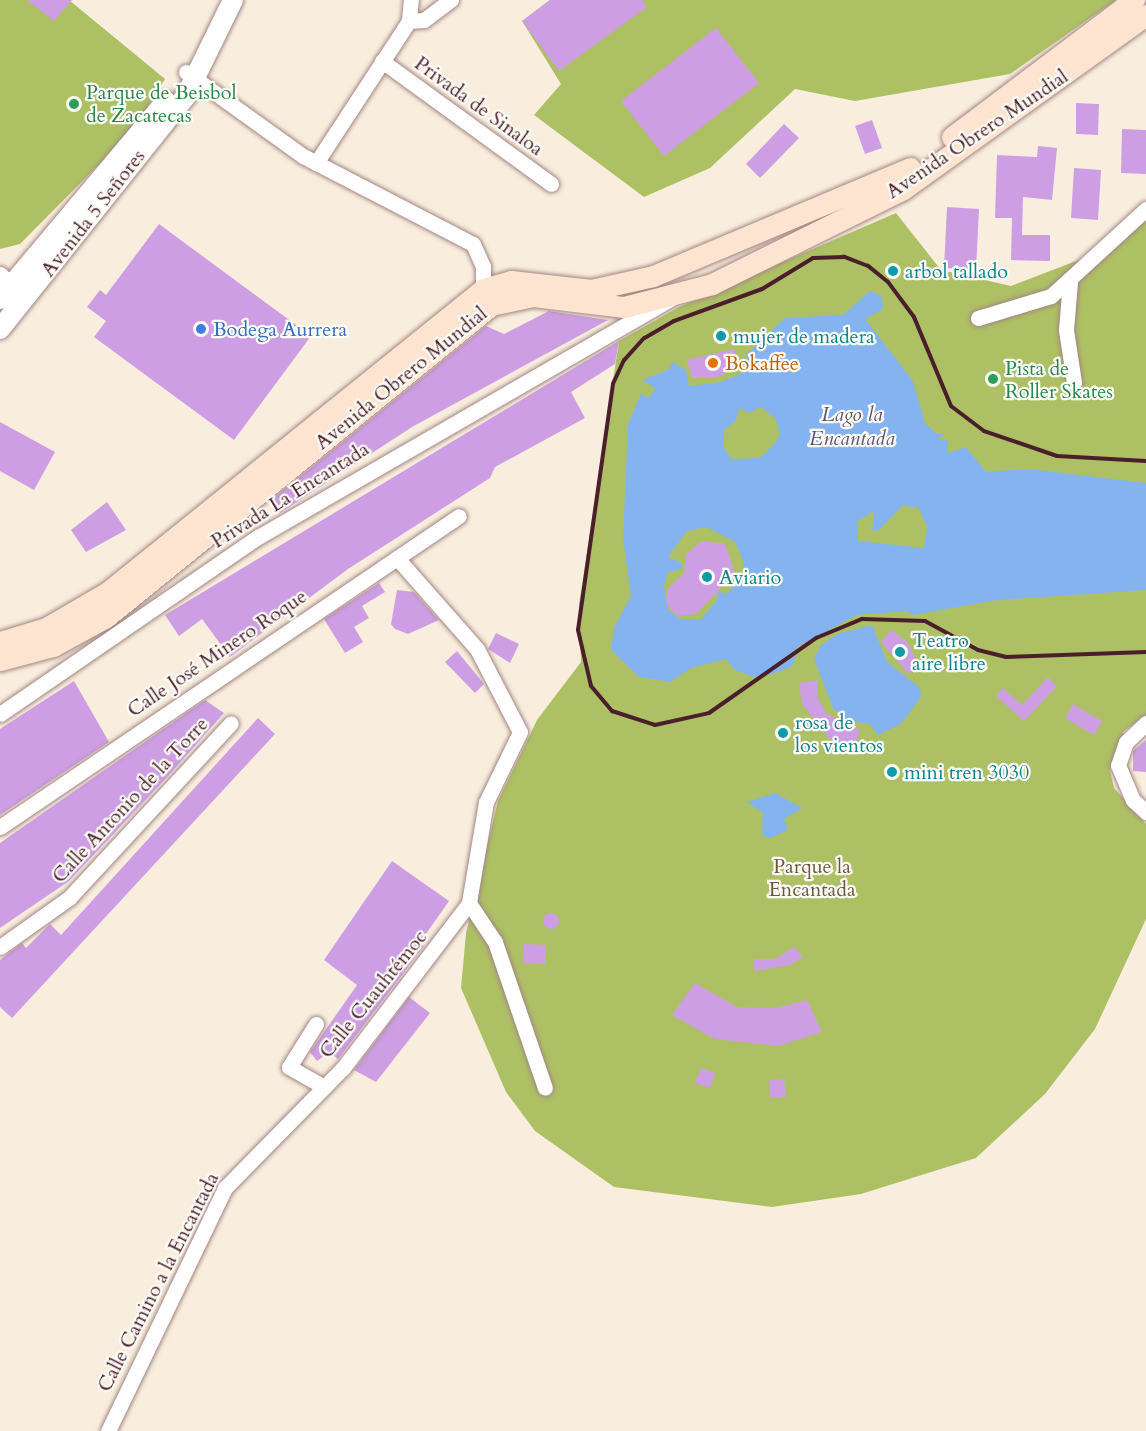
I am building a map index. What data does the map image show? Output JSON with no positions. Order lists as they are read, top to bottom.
{
  "streets": {
    "main road": ["Avenida Obrero Mundial"],
    "street": [
      "Privada de Sinaloa",
      "Avenida 5 Señores",
      "Privada La Encantada",
      "Calle José Minero Roque",
      "Calle Antonio de la Torre",
      "Calle Cuauhtémoc",
      "Calle Camino a la Encantada"
    ]
  },
  "crossings": [
    ["Avenida Obrero Mundial", "Privada La Encantada"],
    ["Calle Cuauhtémoc", "Calle Camino a la Encantada"]
  ],
  "water": ["Lago la Encantada"],
  "parks": ["Parque la Encantada"],
  "places": [
    "Parque de Beisbol de Zacatecas",
    "arbol tallado",
    "Bodega Aurrera",
    "mujer de madera",
    "Bokaffee",
    "Pista de Roller Skates",
    "Aviario",
    "Teatro aire libre",
    "rosa de los vientos",
    "mini tren 3030"
  ]
}
